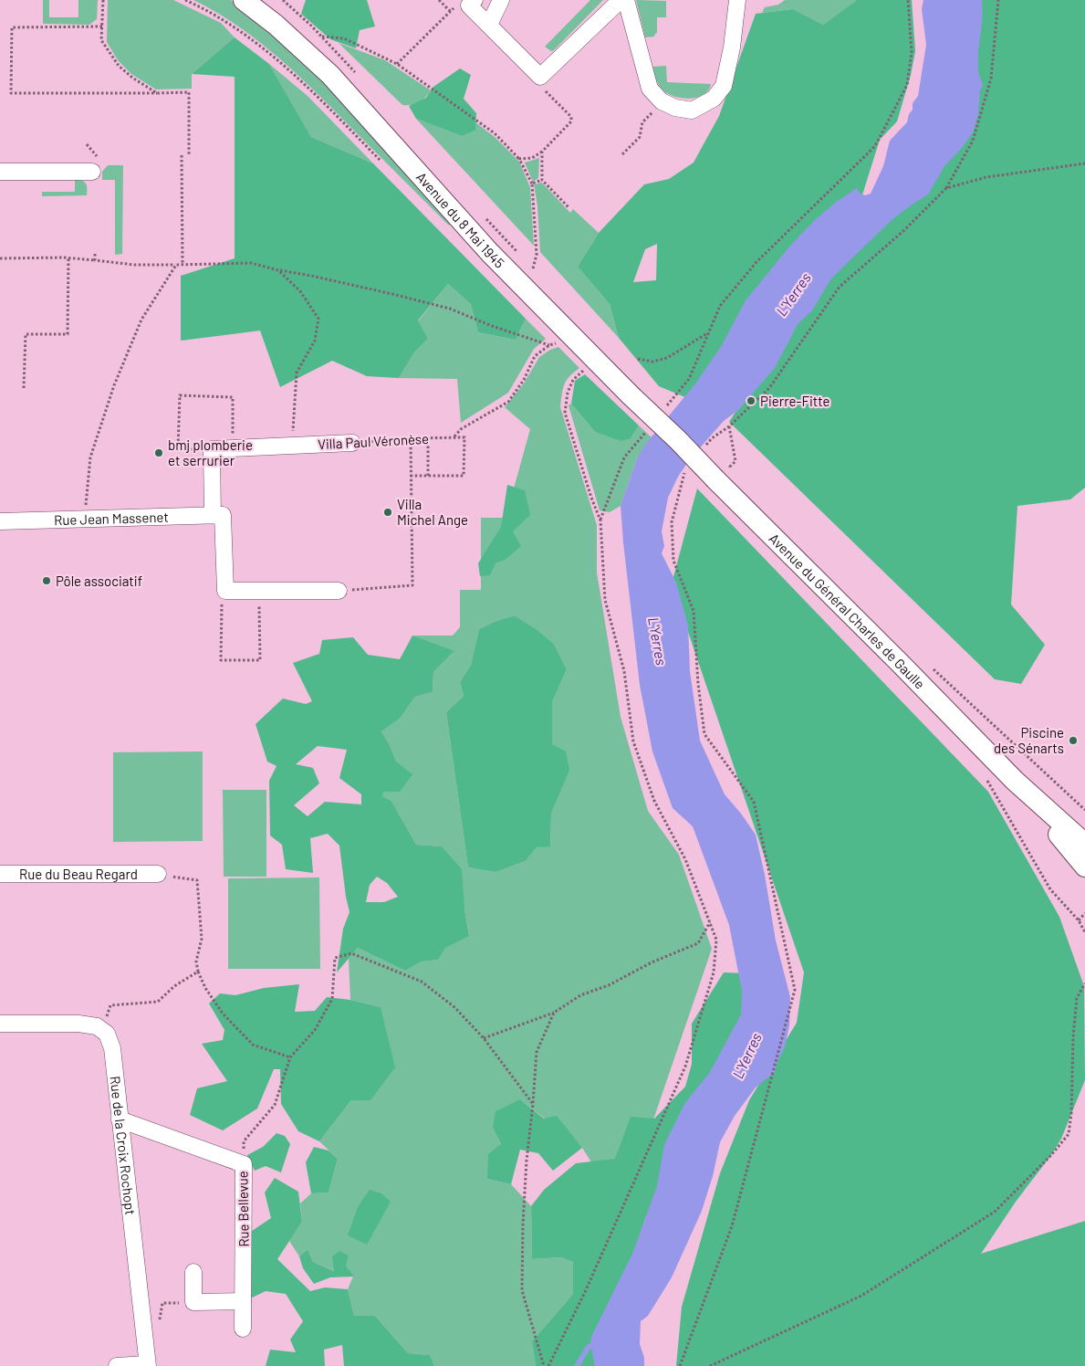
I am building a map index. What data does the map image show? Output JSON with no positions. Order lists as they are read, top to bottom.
{
  "streets": {
    "main road": ["Avenue du 8 Mai 1945", "Avenue du Général Charles de Gaulle"],
    "street": [
      "Villa Paul Véronèse",
      "Rue Jean Massenet",
      "Rue du Beau Regard",
      "Rue de la Croix Rochopt",
      "Rue Bellevue"
    ]
  },
  "crossings": [
    ["Avenue du 8 Mai 1945", "Avenue du Général Charles de Gaulle"],
    ["Rue de la Croix Rochopt", "Rue Bellevue"]
  ],
  "water": ["L'Yerres"],
  "places": [
    "Pierre-Fitte",
    "bmj plomberie et serrurier",
    "Villa Michel Ange",
    "Pôle associatif",
    "Piscine des Sénarts"
  ]
}
